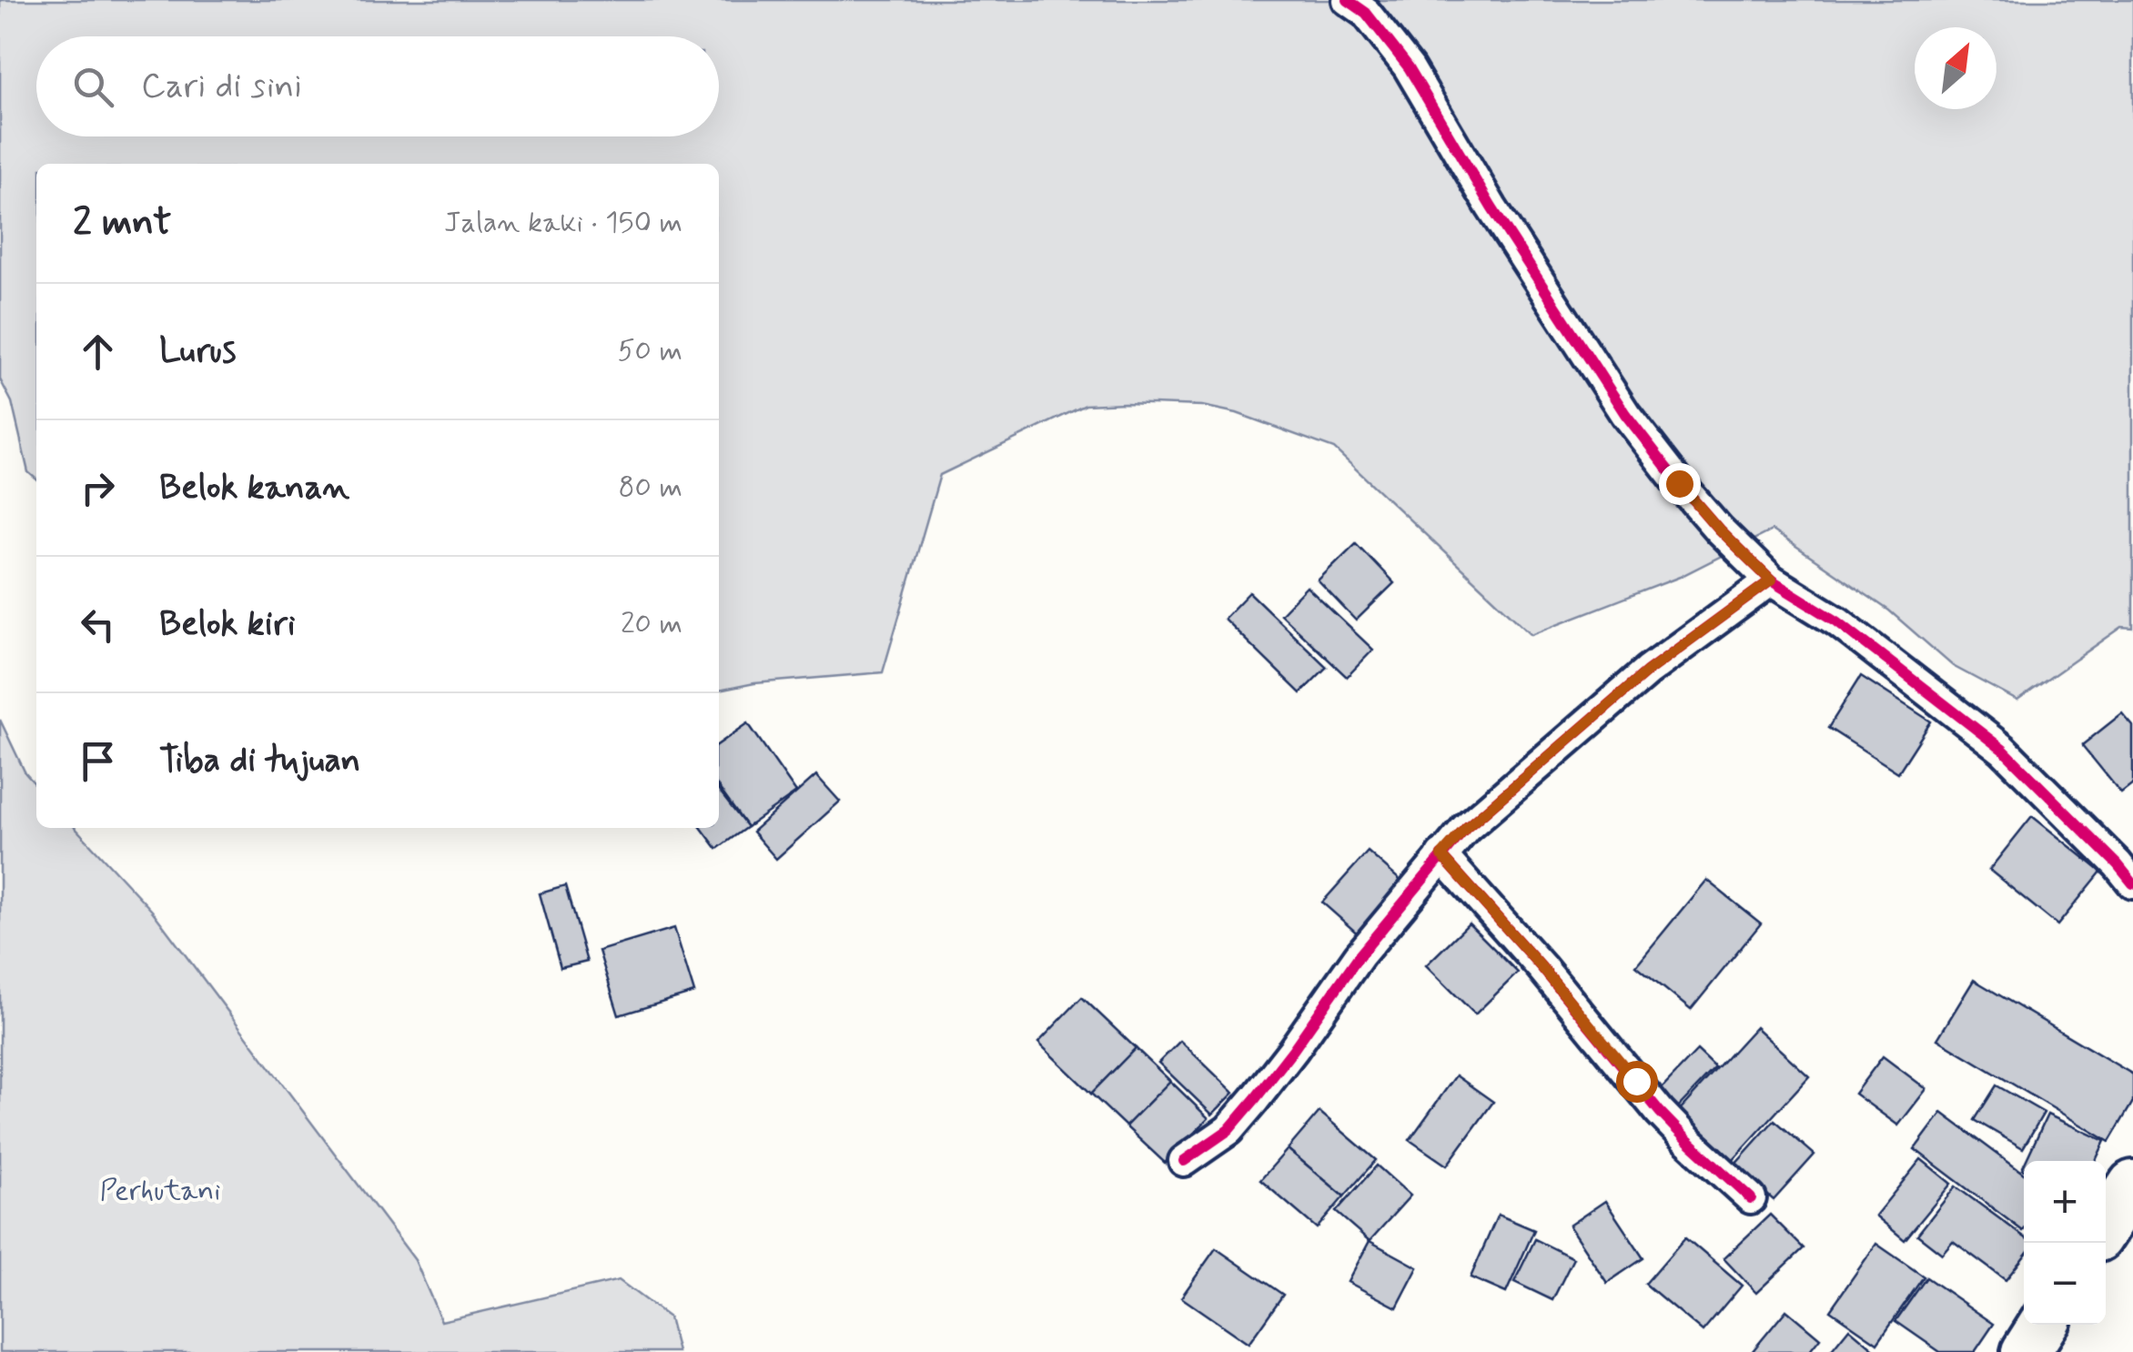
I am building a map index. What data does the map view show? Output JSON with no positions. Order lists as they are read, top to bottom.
{
  "parks": ["Perhutani"],
  "north": "top right",
  "page": {
    "search": "Cari di sini",
    "heading": ["2 mnt", "Jalan kaki · 150 m"],
    "list": [
      ["Lurus", "50 m"],
      ["Belok kanan", "80 m"],
      ["Belok kiri", "20 m"],
      "Tiba di tujuan"
    ],
    "map_buttons": ["+", "−"]
  }
}
